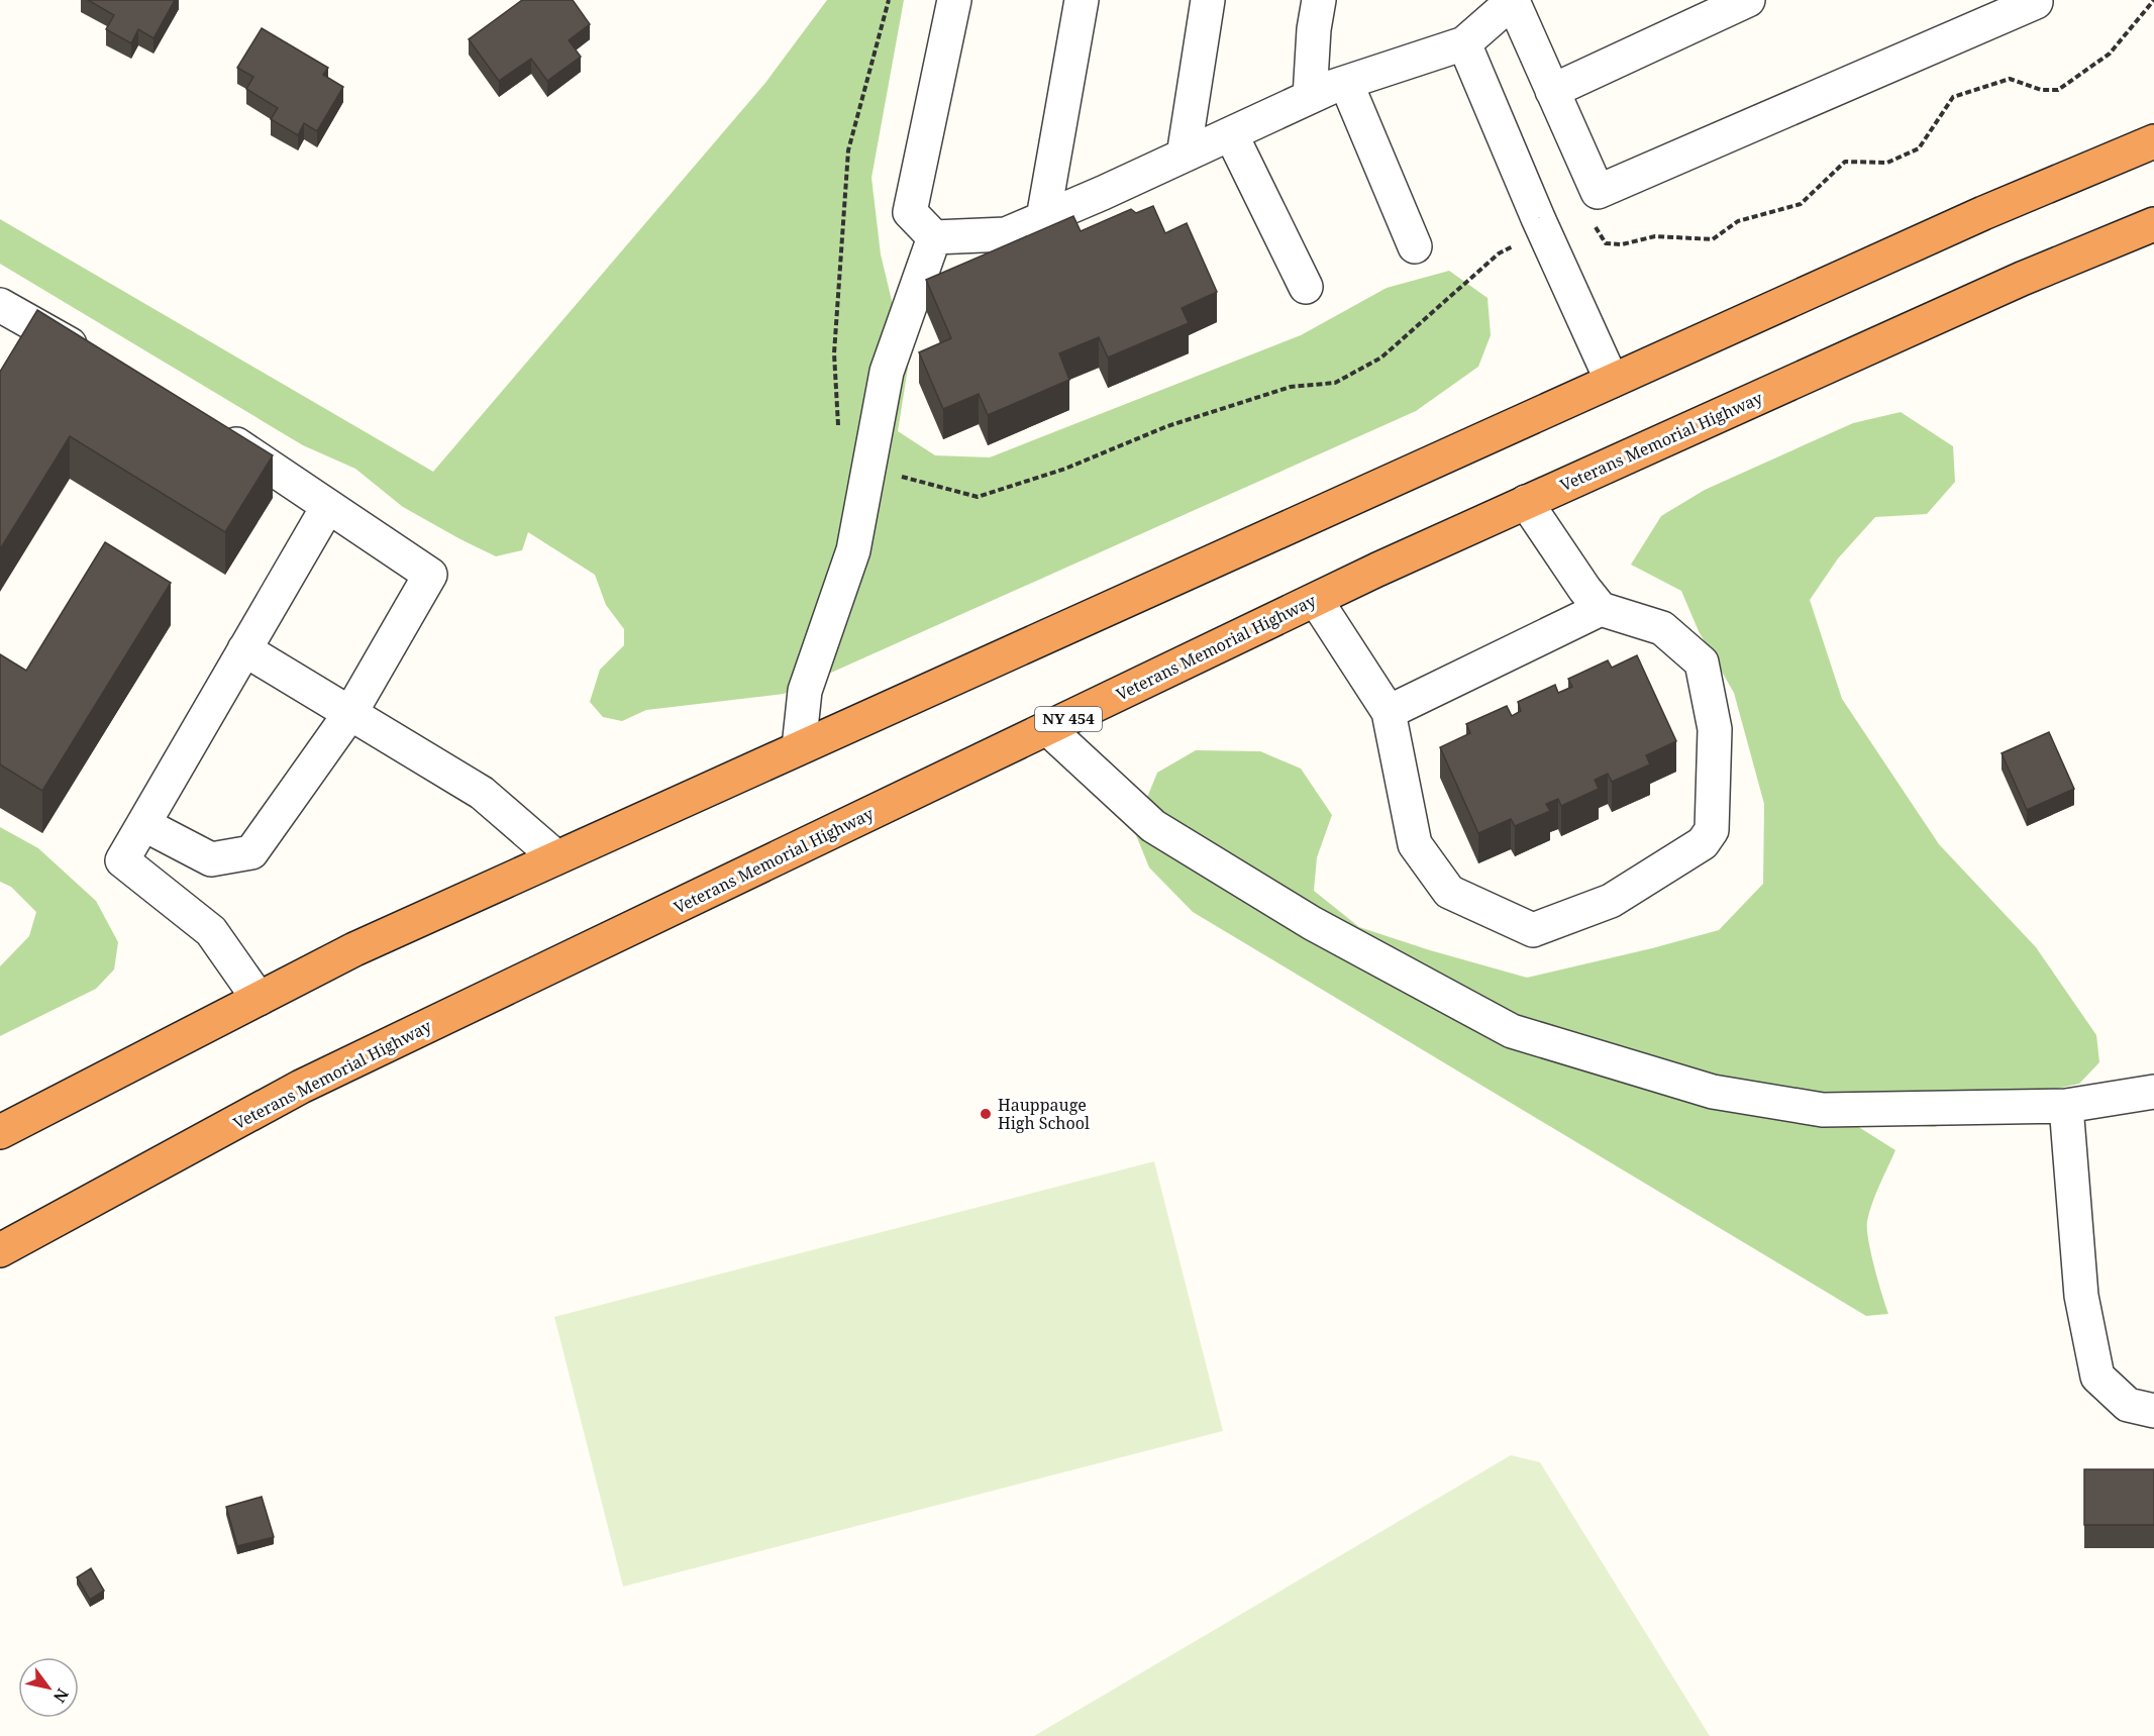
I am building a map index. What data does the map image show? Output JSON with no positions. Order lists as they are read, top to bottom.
{
  "streets": {
    "highway": ["Veterans Memorial Highway", "NY 454"]
  },
  "places": ["Hauppauge High School"],
  "north": "bottom right"
}
